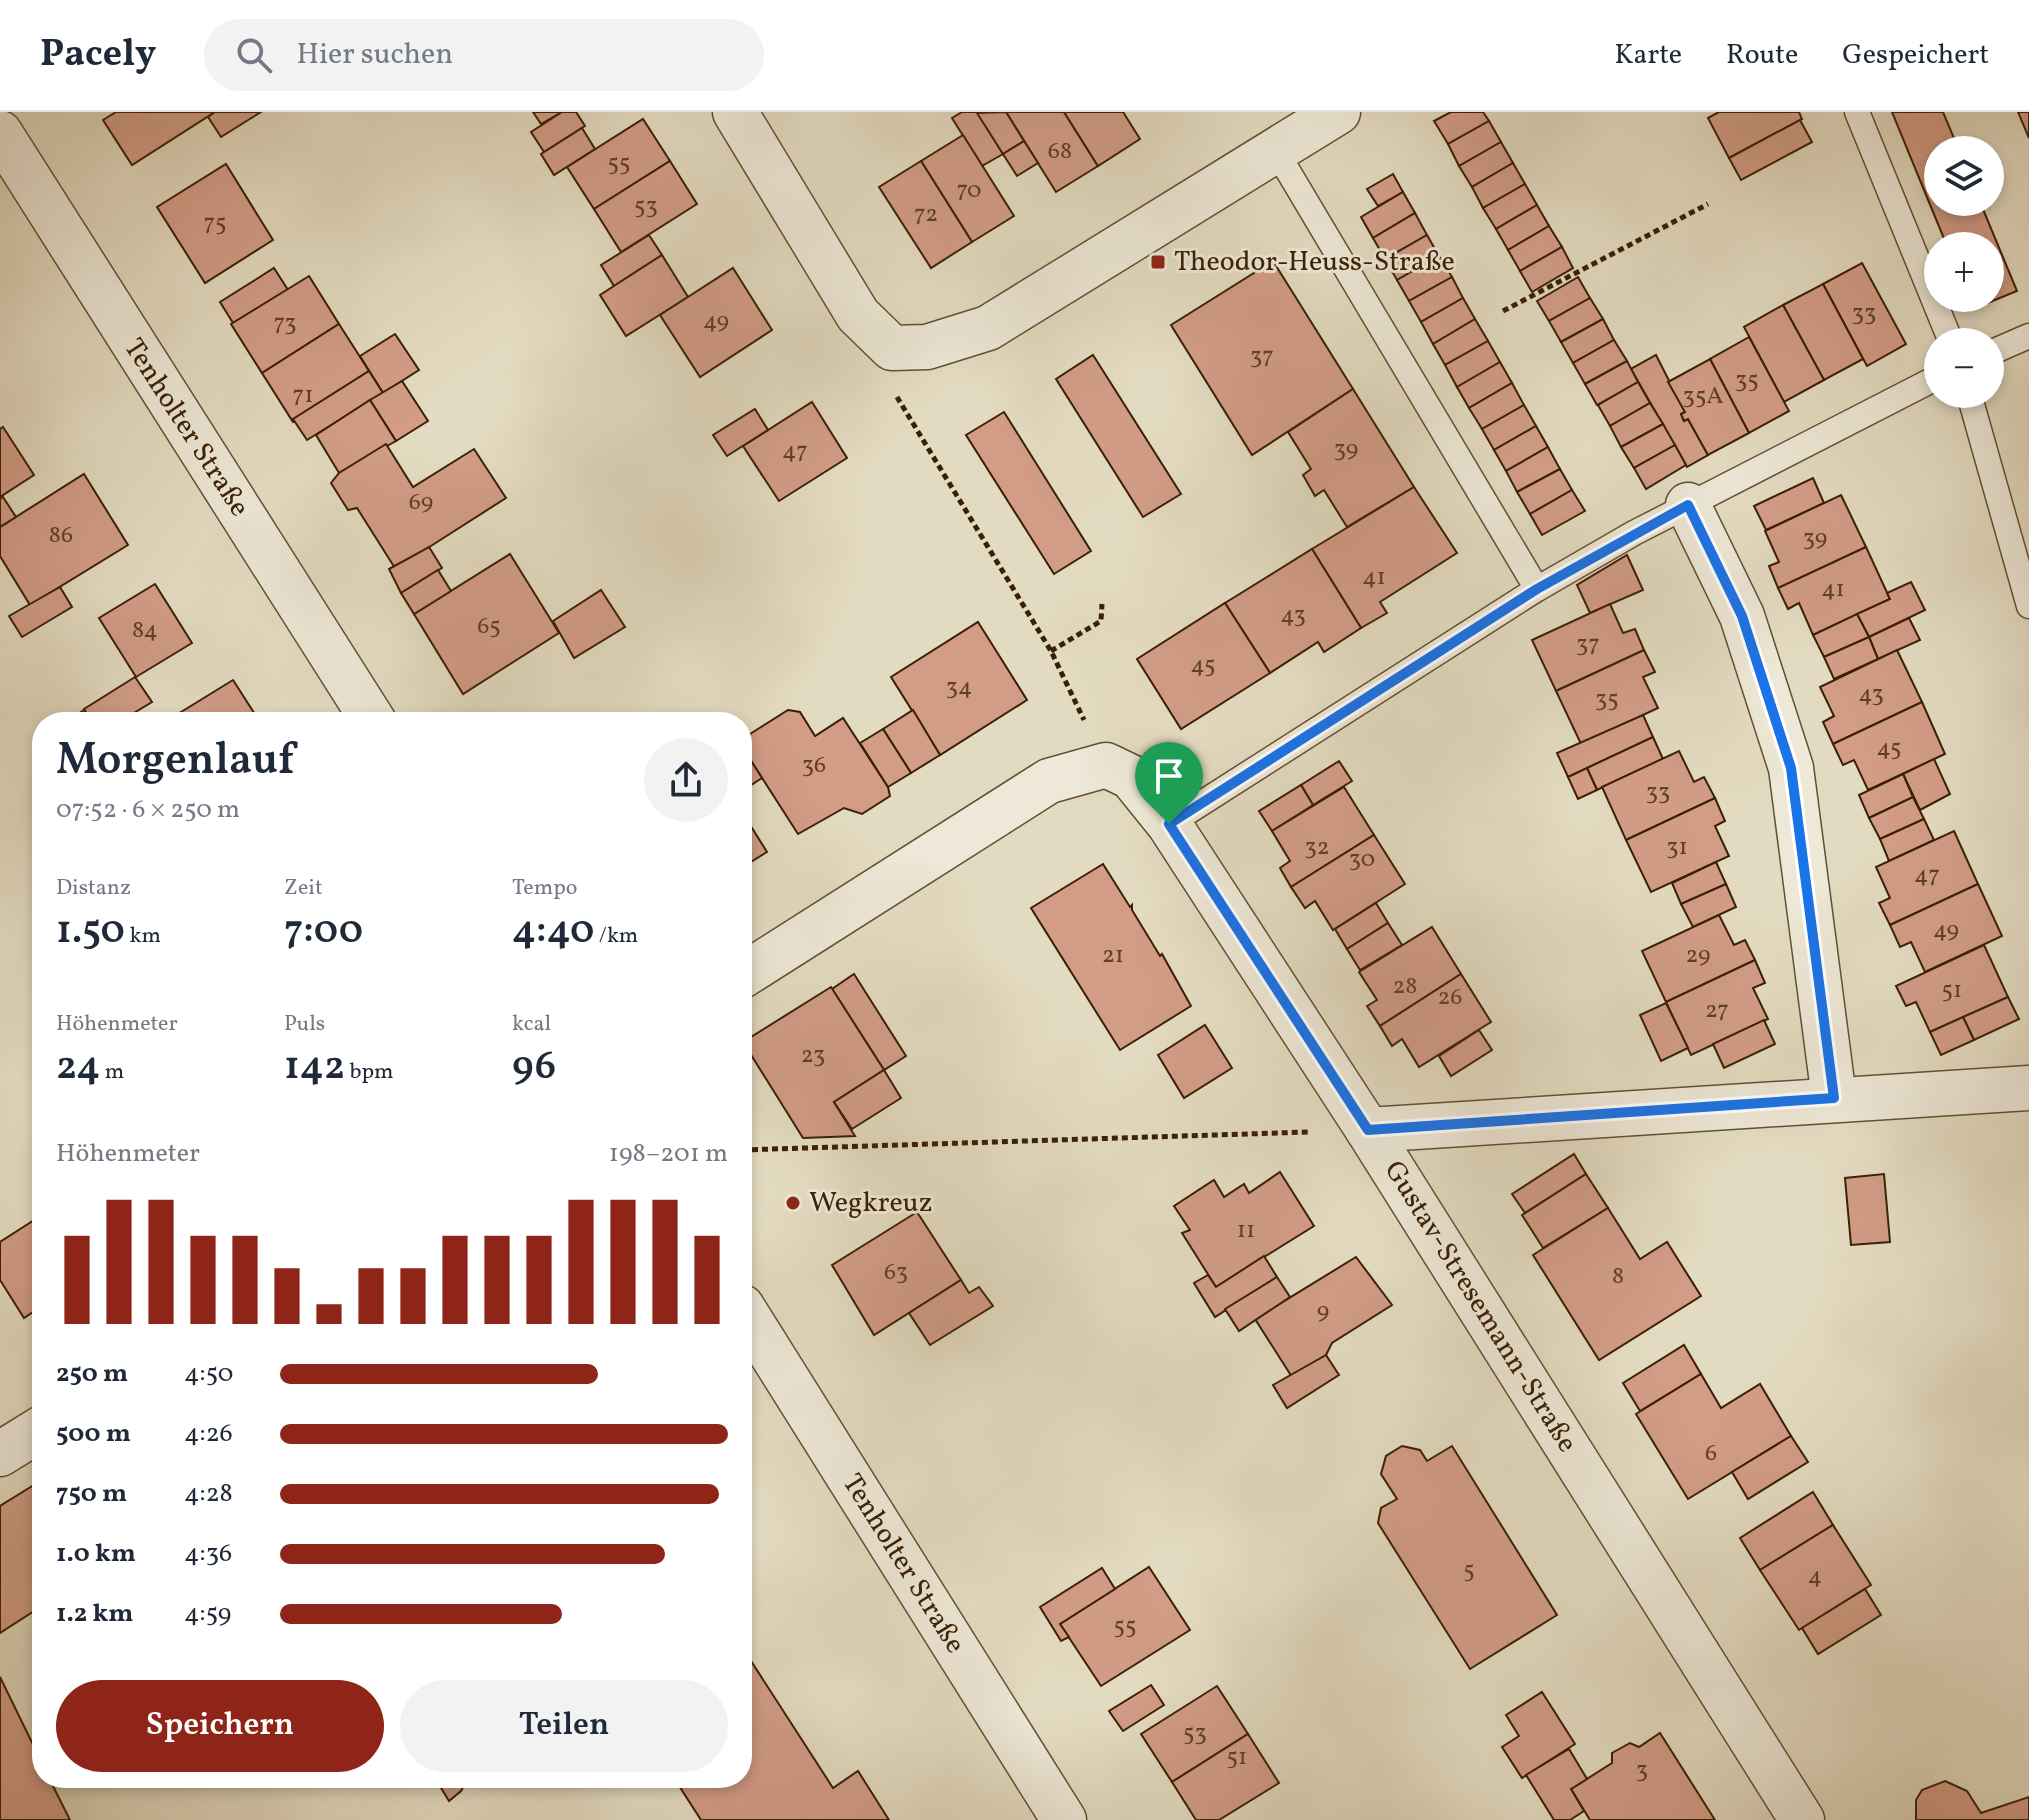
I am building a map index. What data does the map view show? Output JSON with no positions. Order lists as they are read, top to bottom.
{
  "streets": {
    "street": ["Tenholter Straße", "Gustav-Stresemann-Straße"]
  },
  "places": {
    "transit": ["Theodor-Heuss-Straße"],
    "other": ["Wegkreuz"]
  },
  "house_numbers": [
    "68",
    "55",
    "70",
    "53",
    "72",
    "75",
    "33",
    "49",
    "73",
    "37",
    "35",
    "71",
    "35A",
    "39",
    "47",
    "69",
    "86",
    "39",
    "41",
    "41",
    "43",
    "65",
    "84",
    "37",
    "45",
    "34",
    "43",
    "35",
    "45",
    "36",
    "33",
    "32",
    "31",
    "30",
    "47",
    "49",
    "21",
    "29",
    "28",
    "51",
    "26",
    "27",
    "23",
    "11",
    "63",
    "8",
    "9",
    "6",
    "5",
    "4",
    "55",
    "53",
    "51",
    "3"
  ],
  "page": {
    "header": "Pacely",
    "search": "Hier suchen",
    "nav": ["Karte", "Route", "Gespeichert"],
    "map_buttons": ["+", "−"],
    "heading": ["Morgenlauf", "07:52 · 6 × 250 m"],
    "stats": [
      ["Distanz", "1.50 km"],
      ["Zeit", "7:00"],
      ["Tempo", "4:40 /km"],
      ["Höhenmeter", "24 m"],
      ["Puls", "142 bpm"],
      ["kcal", "96"]
    ],
    "chart": ["Höhenmeter", "198–201 m"],
    "list": [
      {
        "name": "250 m",
        "note": "4:50"
      },
      {
        "name": "500 m",
        "note": "4:26"
      },
      {
        "name": "750 m",
        "note": "4:28"
      },
      {
        "name": "1.0 km",
        "note": "4:36"
      },
      {
        "name": "1.2 km",
        "note": "4:59"
      }
    ],
    "buttons": ["Speichern", "Teilen"]
  }
}
